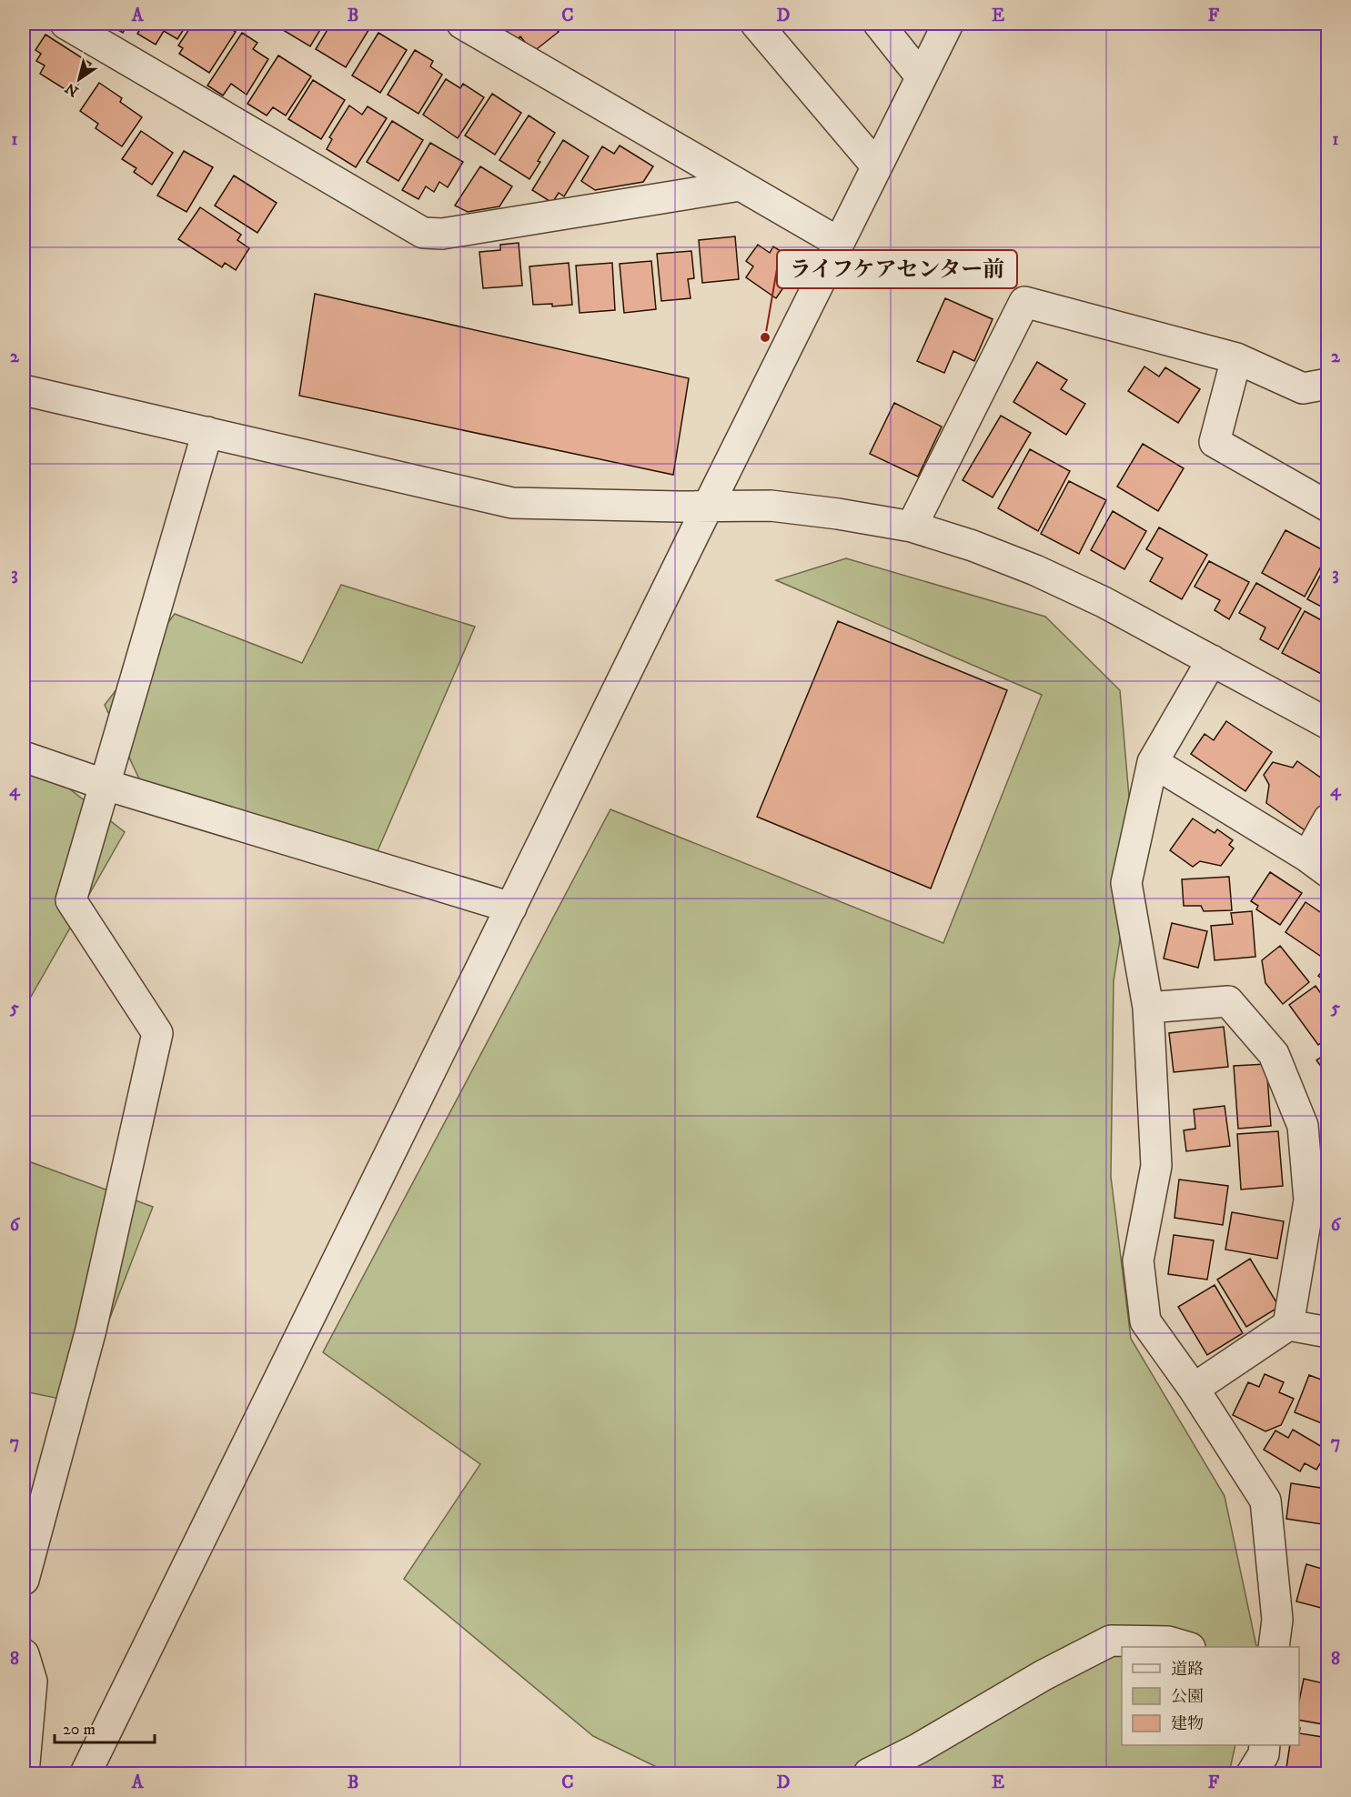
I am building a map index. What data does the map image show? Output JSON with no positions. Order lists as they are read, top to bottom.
{
  "places": ["ライフケアセンター前"],
  "legend": ["道路", "公園", "建物"],
  "scale_bar": "20 m",
  "north": "bottom left",
  "grid": {
    "columns": [
      "A",
      "B",
      "C",
      "D",
      "E",
      "F"
    ],
    "rows": [
      "1",
      "2",
      "3",
      "4",
      "5",
      "6",
      "7",
      "8"
    ]
  }
}
